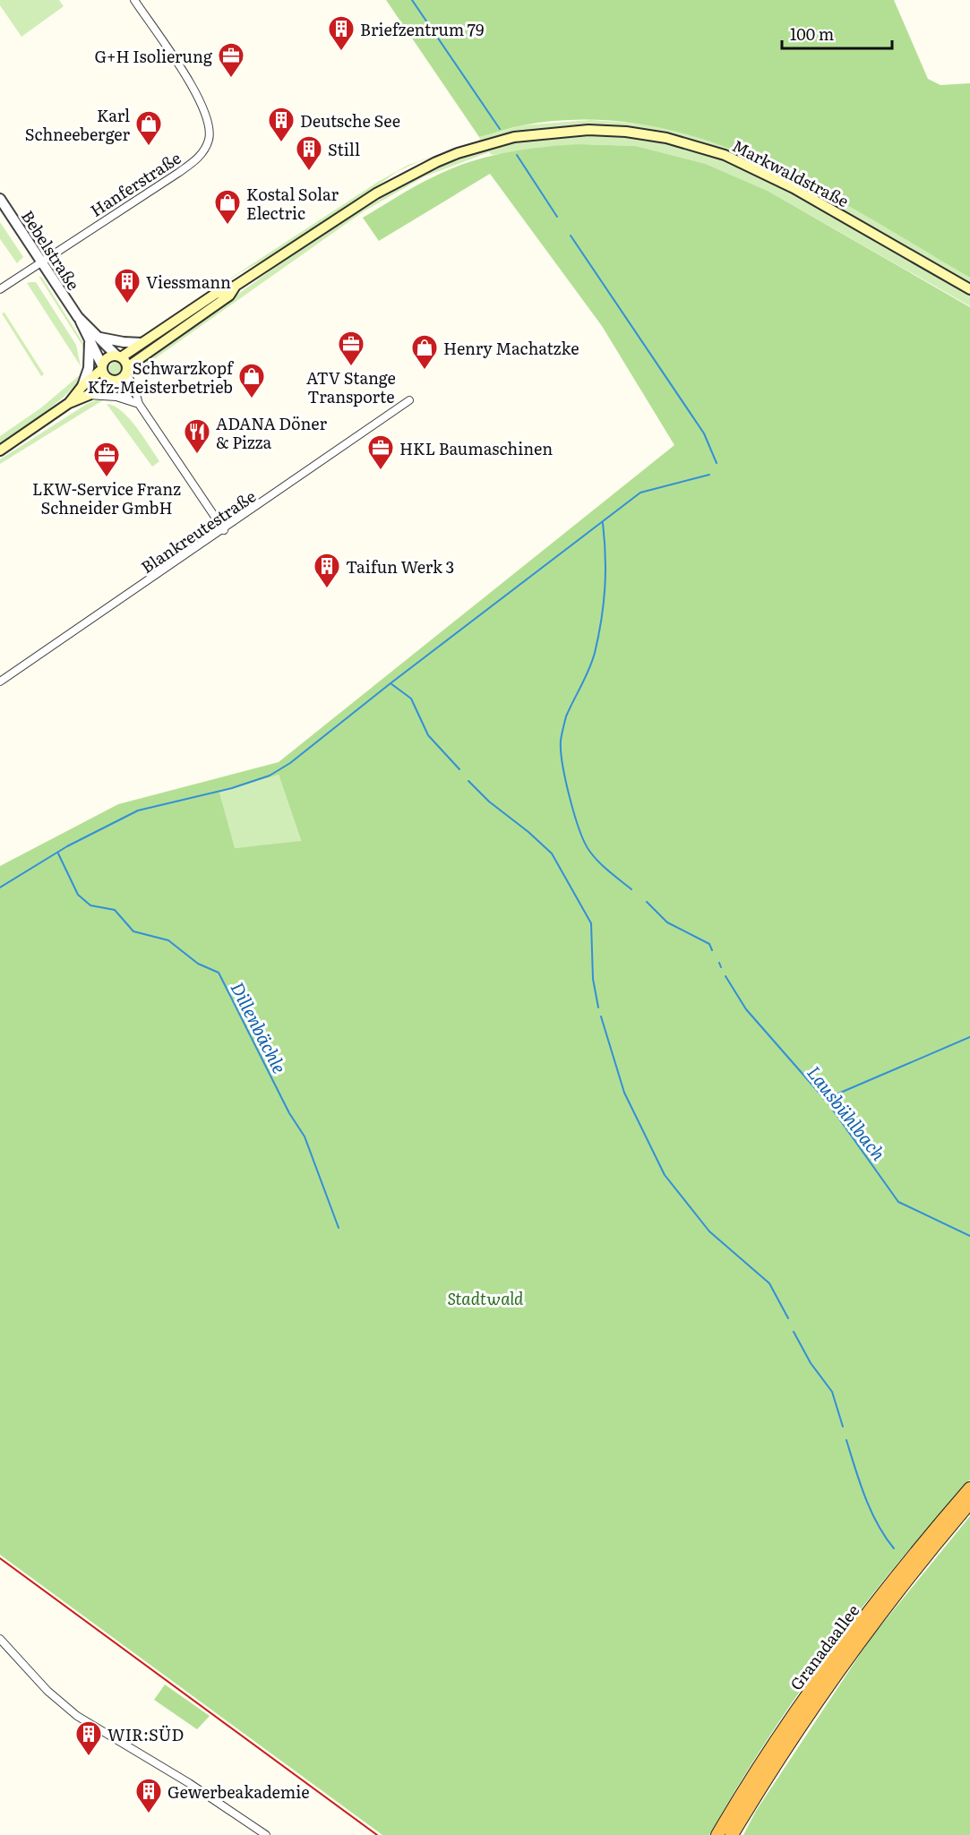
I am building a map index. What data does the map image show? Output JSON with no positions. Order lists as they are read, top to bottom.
{
  "streets": {
    "highway": ["Granadaallee"],
    "main road": ["Markwaldstraße"],
    "street": ["Hanferstraße", "Bebelstraße", "Blankreutestraße"]
  },
  "crossings": [
    ["Markwaldstraße", "Bebelstraße"],
    ["Hanferstraße", "Bebelstraße"]
  ],
  "water": ["Dillenbächle", "Lausbühlbach"],
  "parks": ["Stadtwald"],
  "places": {
    "building": [
      "Briefzentrum 79",
      "Deutsche See",
      "Still",
      "Viessmann",
      "Taifun Werk 3",
      "WIR:SÜD",
      "Gewerbeakademie"
    ],
    "office": [
      "G+H Isolierung",
      "ATV Stange Transporte",
      "HKL Baumaschinen",
      "LKW-Service Franz Schneider GmbH"
    ],
    "shop": [
      "Karl Schneeberger",
      "Kostal Solar Electric",
      "Henry Machatzke",
      "Schwarzkopf Kfz-Meisterbetrieb"
    ],
    "restaurant": ["ADANA Döner & Pizza"]
  },
  "scale_bar": "100 m"
}
